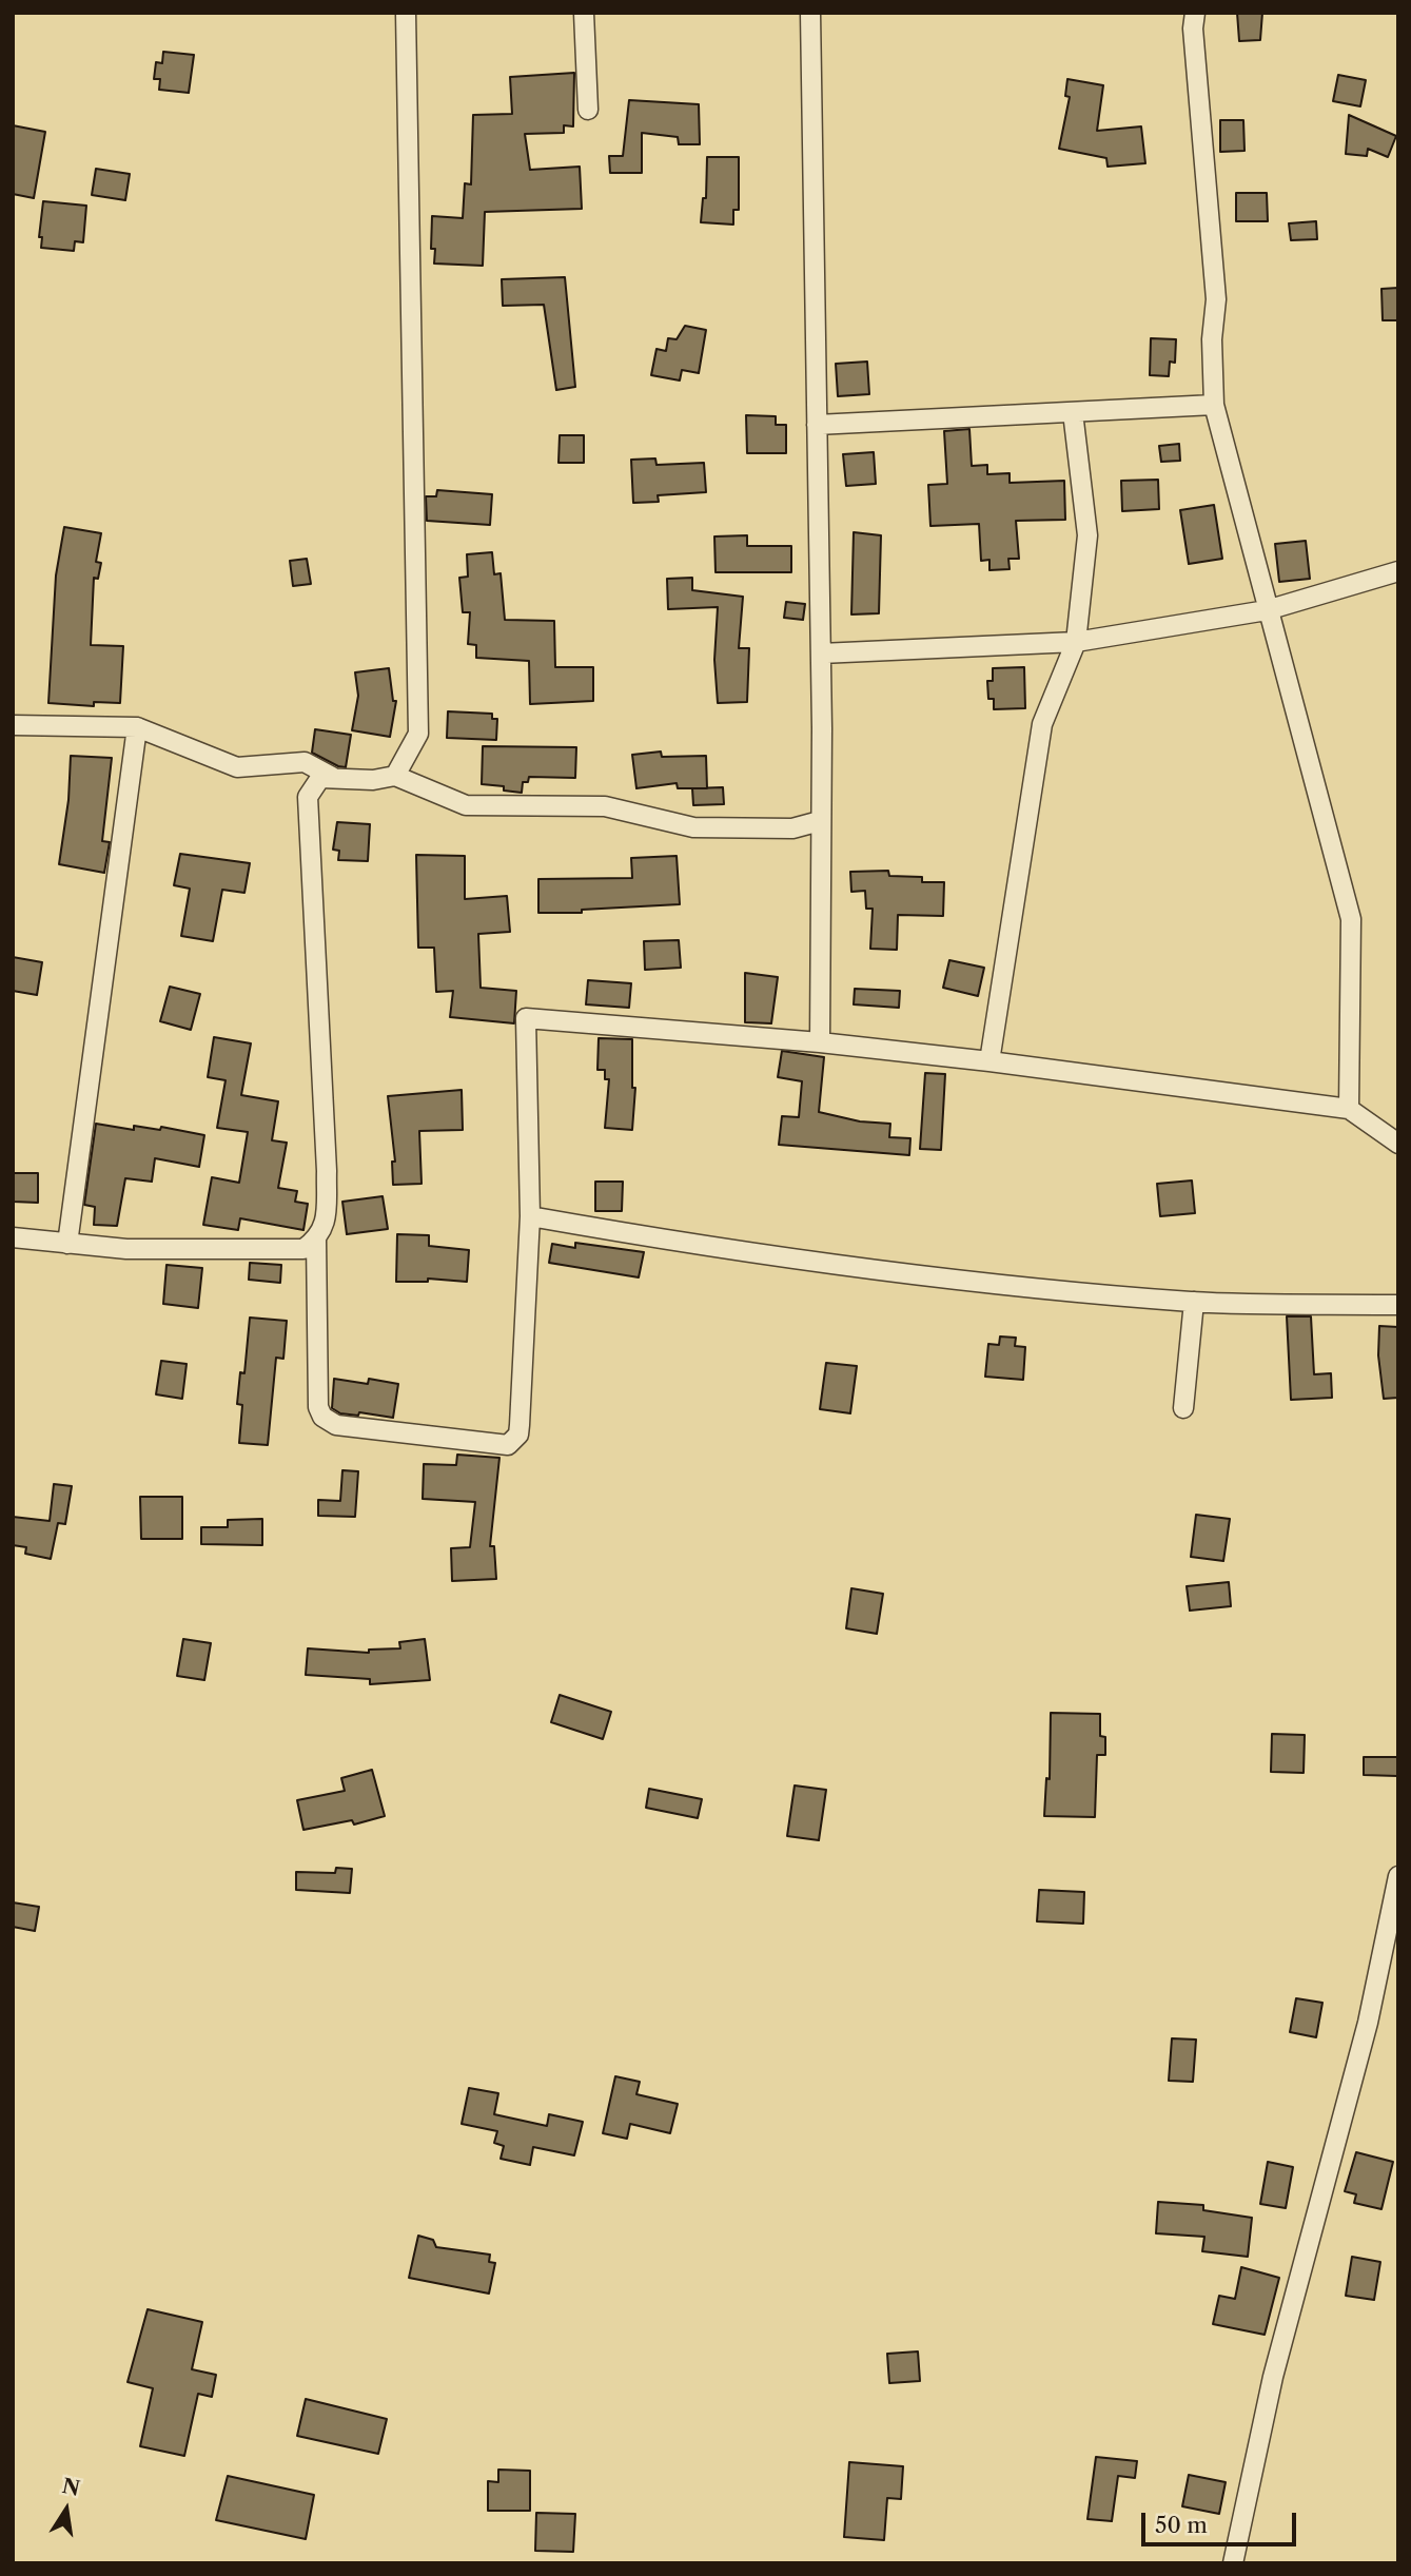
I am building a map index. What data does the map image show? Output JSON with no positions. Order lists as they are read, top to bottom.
{
  "scale_bar": "50 m",
  "north": "top"
}
